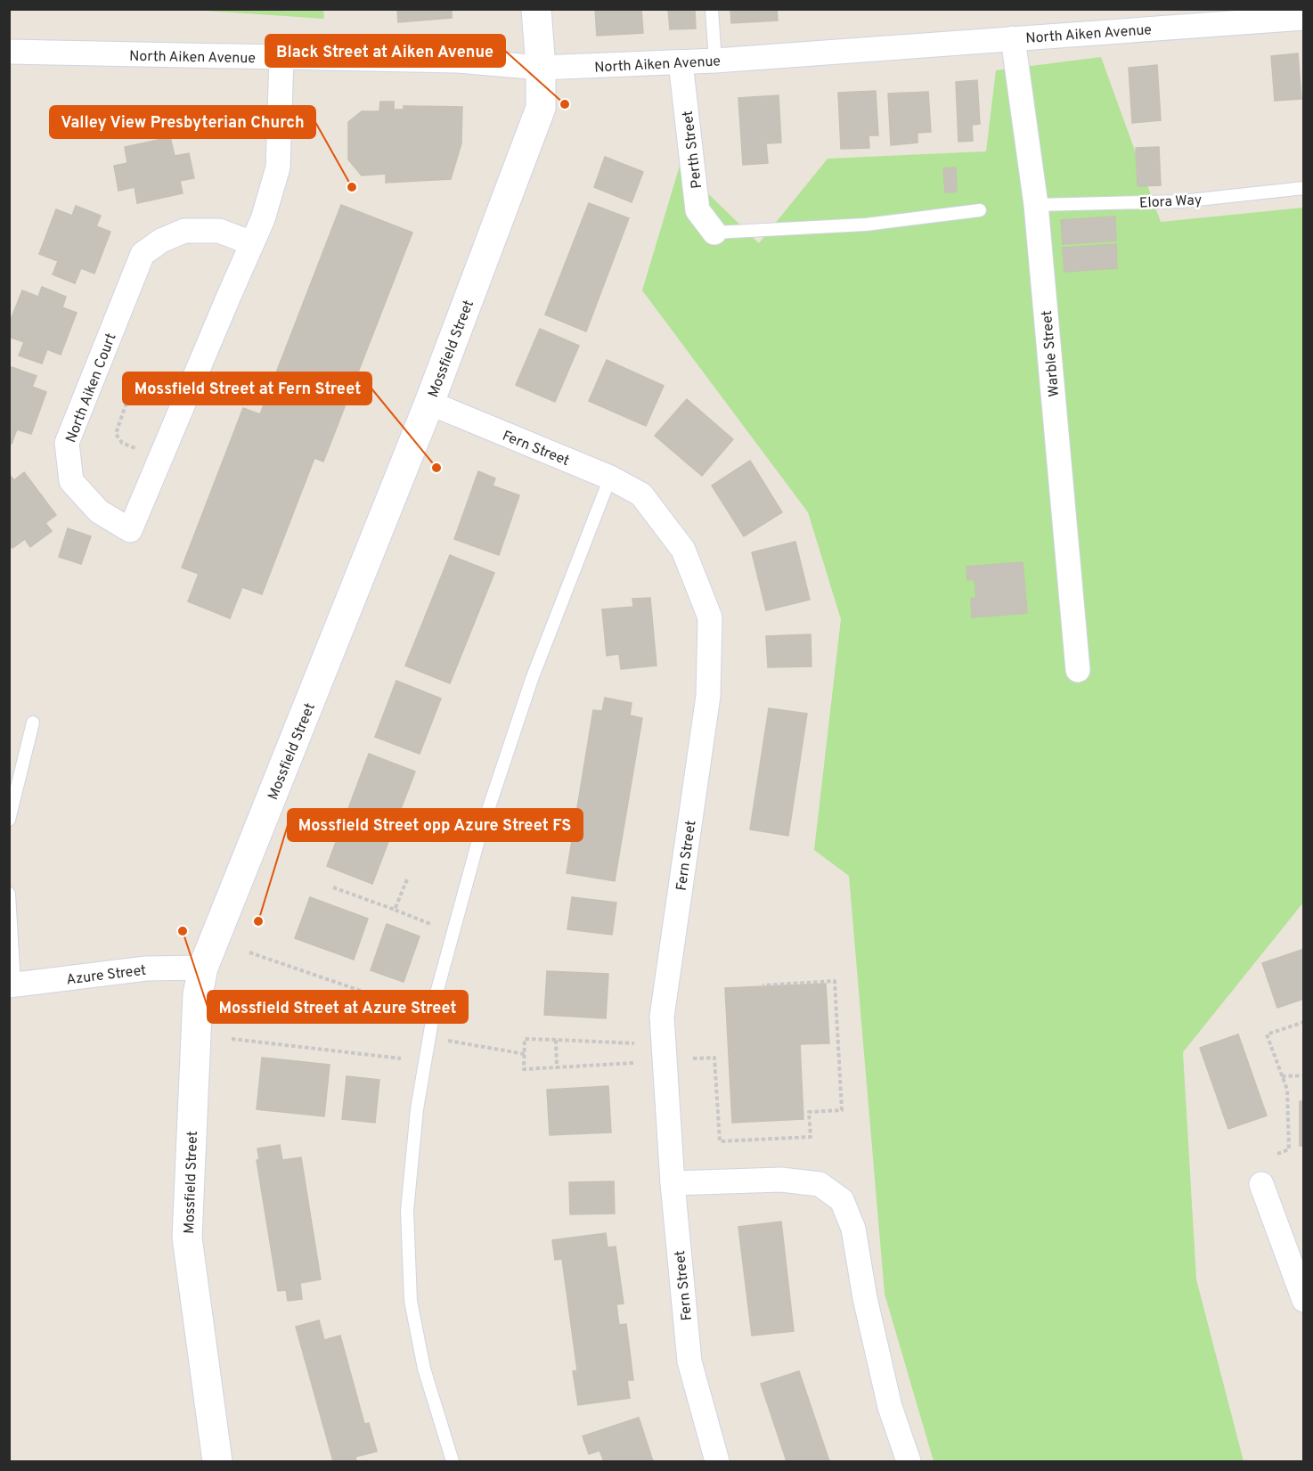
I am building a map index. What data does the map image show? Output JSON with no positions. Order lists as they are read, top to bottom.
{
  "streets": {
    "street": [
      "North Aiken Avenue",
      "Perth Street",
      "Mossfield Street",
      "Warble Street",
      "North Aiken Court",
      "Fern Street",
      "Azure Street"
    ],
    "lane": ["Elora Way"]
  },
  "crossings": [
    ["North Aiken Avenue", "Perth Street"],
    ["North Aiken Avenue", "Mossfield Street"],
    ["North Aiken Avenue", "Warble Street"],
    ["North Aiken Avenue", "North Aiken Court"],
    ["Elora Way", "Warble Street"],
    ["Mossfield Street", "Fern Street"],
    ["Mossfield Street", "Azure Street"]
  ],
  "places": [
    "Black Street at Aiken Avenue",
    "Valley View Presbyterian Church",
    "Mossfield Street at Fern Street",
    "Mossfield Street opp Azure Street FS",
    "Mossfield Street at Azure Street"
  ]
}
